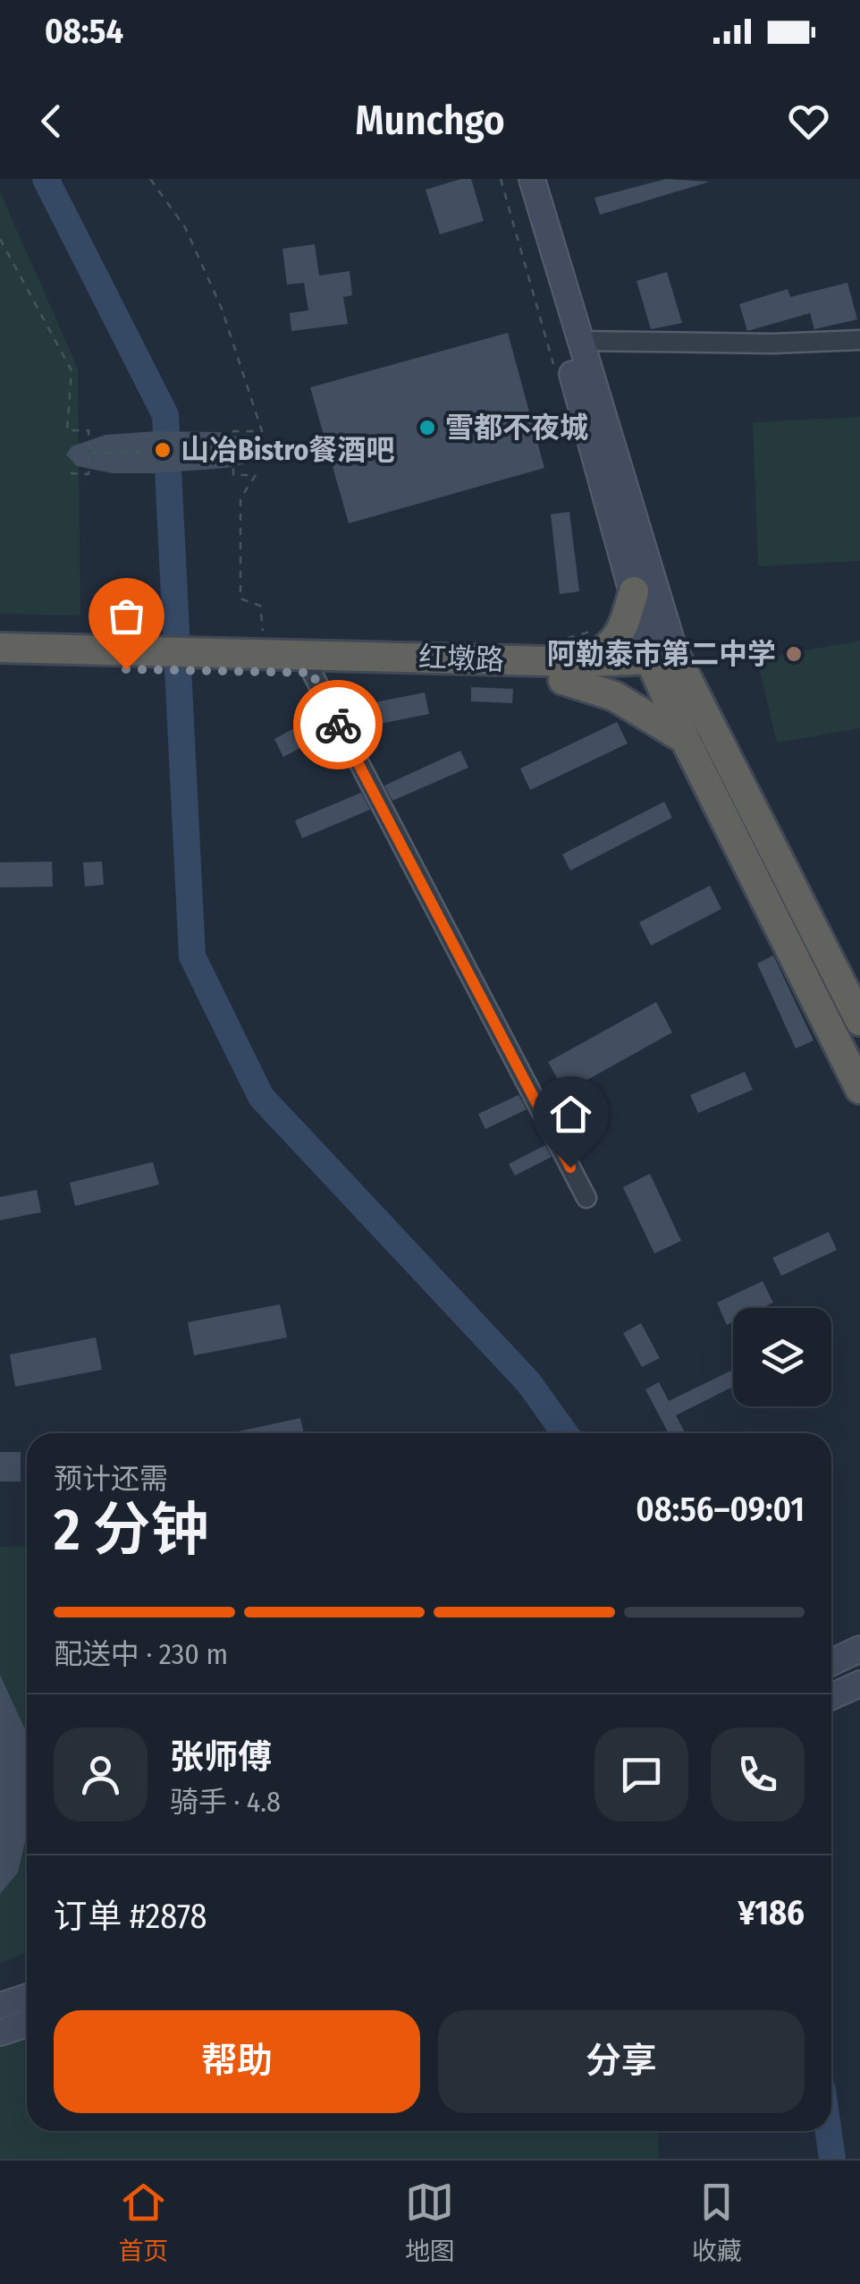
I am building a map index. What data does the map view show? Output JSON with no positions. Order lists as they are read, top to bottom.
{
  "streets": {
    "highway": ["红墩路"]
  },
  "places": ["雪都不夜城", "山冶Bistro餐酒吧", "阿勒泰市第二中学"],
  "page": {
    "status": "08:54",
    "header": "Munchgo",
    "heading": ["2 分钟", "预计还需", "08:56–09:01"],
    "panel": [
      "张师傅",
      "骑手 · 4.8",
      "订单 #2878",
      "¥186"
    ],
    "bar": "配送中 · 230 m",
    "buttons": ["帮助", "分享"],
    "tabs": ["首页", "地图", "收藏"]
  }
}
